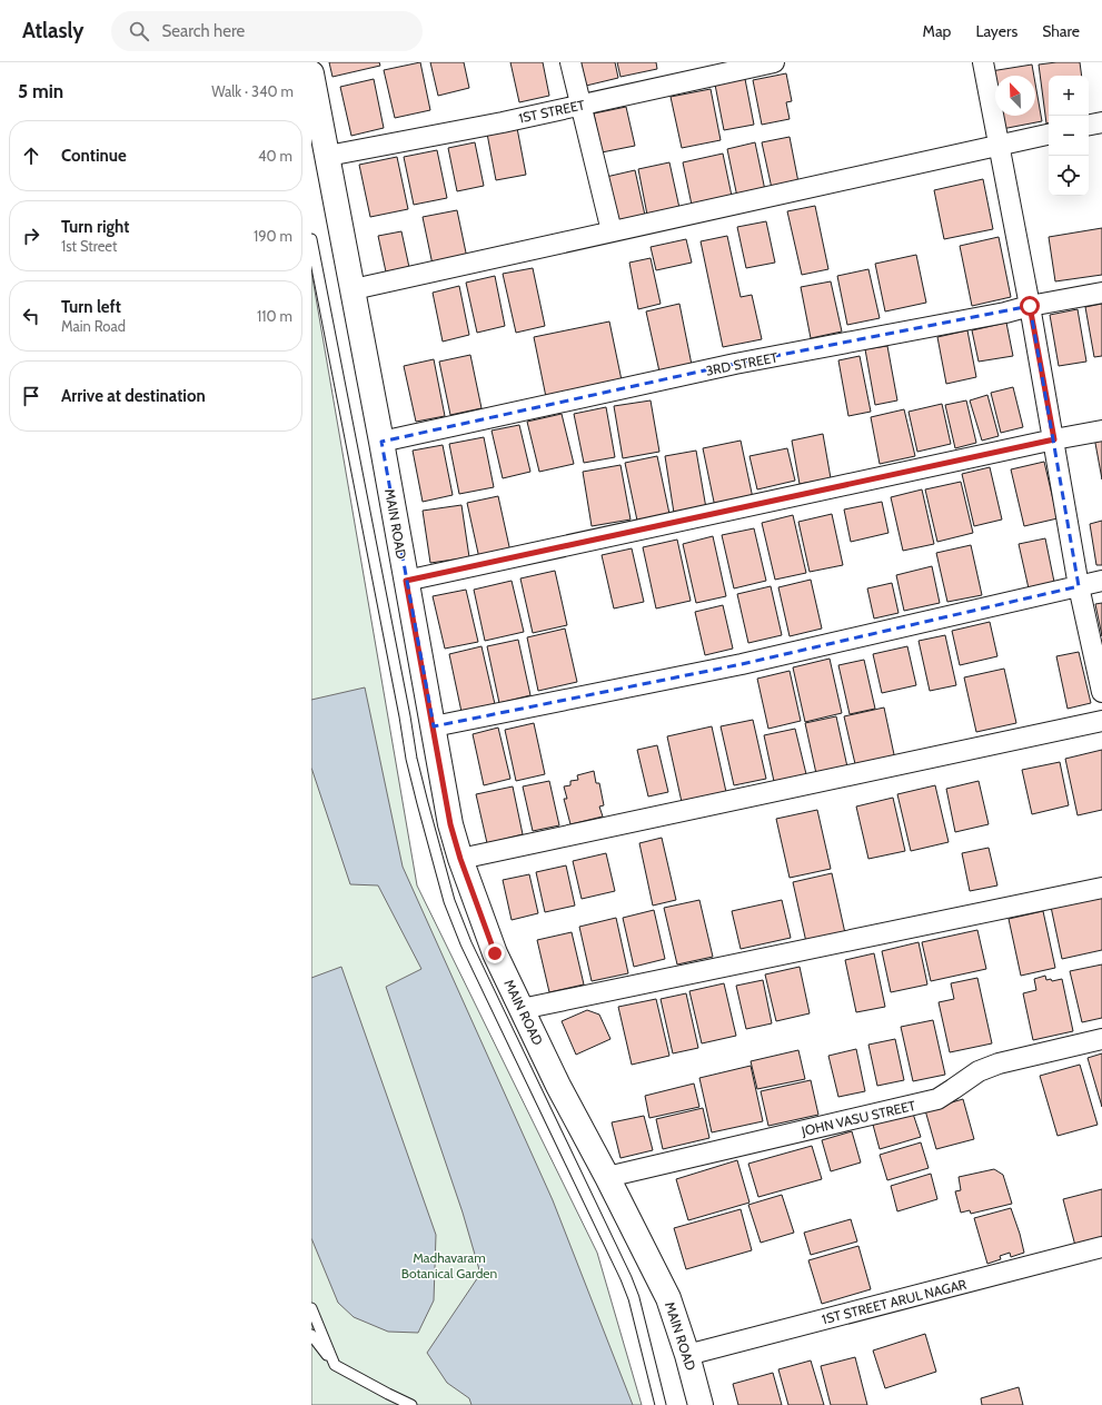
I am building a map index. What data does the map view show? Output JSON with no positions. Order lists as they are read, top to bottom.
{
  "streets": {
    "street": [
      "1ST STREET",
      "3RD STREET",
      "MAIN ROAD",
      "JOHN VASU STREET",
      "1ST STREET ARUL NAGAR"
    ]
  },
  "crossings": [
    ["1ST STREET", "MAIN ROAD"],
    ["3RD STREET", "MAIN ROAD"],
    ["MAIN ROAD", "JOHN VASU STREET"],
    ["MAIN ROAD", "1ST STREET ARUL NAGAR"]
  ],
  "parks": ["Madhavaram Botanical Garden"],
  "north": "top left",
  "page": {
    "header": "Atlasly",
    "search": "Search here",
    "nav": ["Map", "Layers", "Share"],
    "heading": ["5 min", "Walk · 340 m"],
    "map_buttons": ["+", "−"],
    "list": [
      ["Continue", "40 m"],
      ["Turn right", "1st Street", "190 m"],
      ["Turn left", "Main Road", "110 m"],
      "Arrive at destination"
    ]
  }
}
